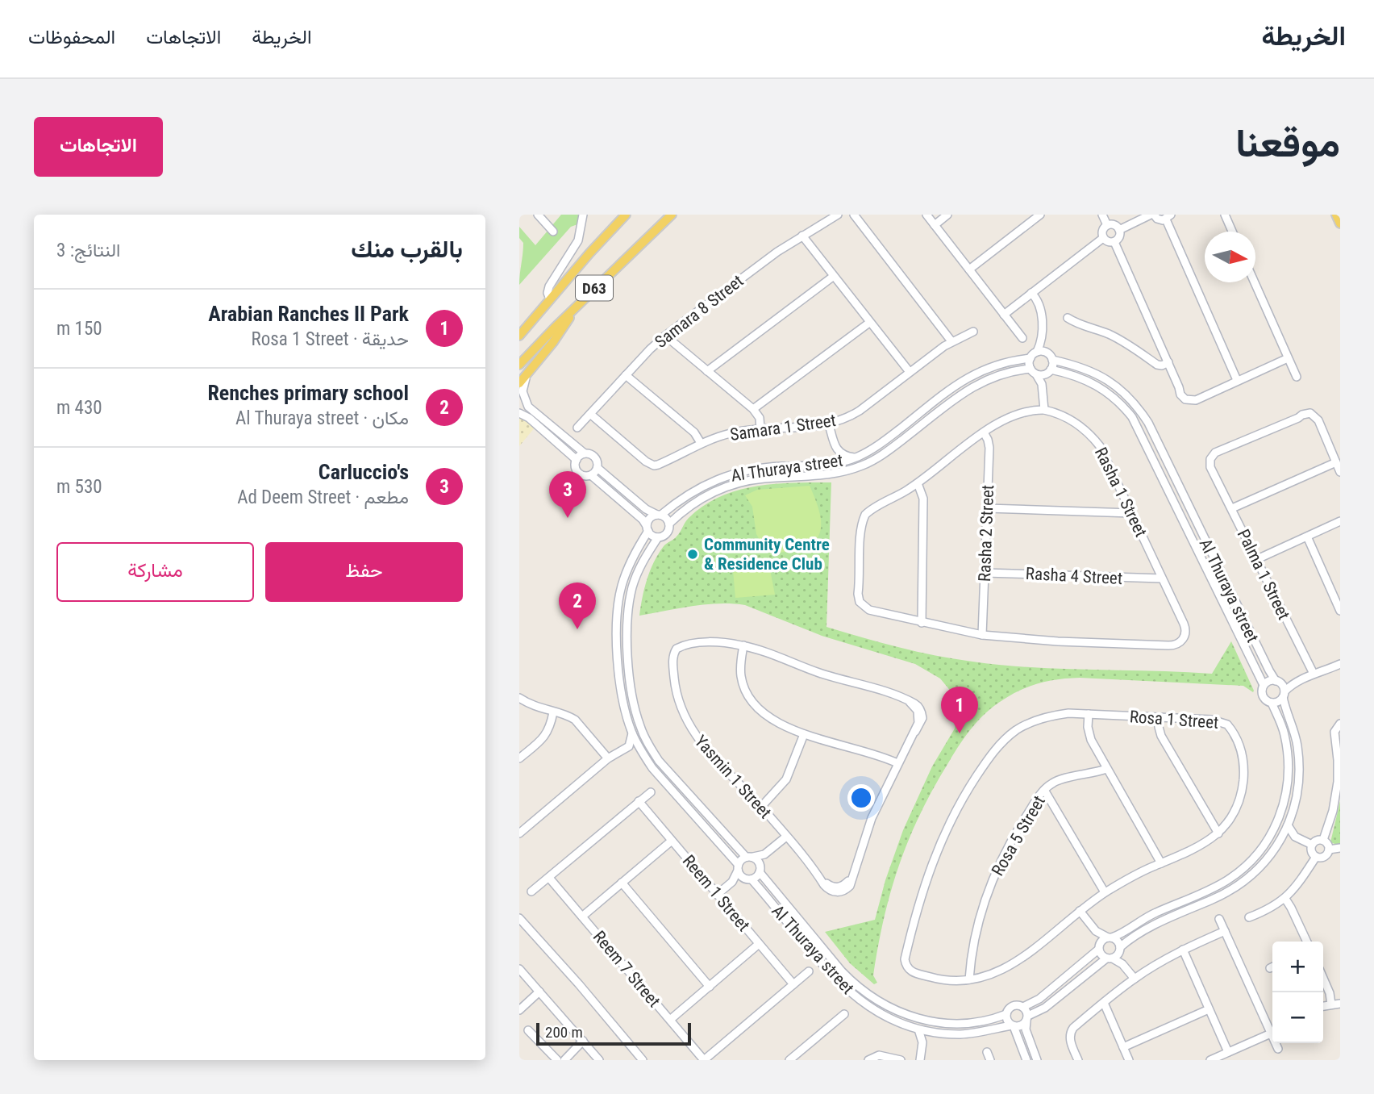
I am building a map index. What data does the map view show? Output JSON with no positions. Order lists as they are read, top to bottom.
{
  "streets": {
    "main road": ["D63"],
    "street": [
      "Samara 8 Street",
      "Samara 1 Street",
      "Al Thuraya street",
      "Rasha 1 Street",
      "Rasha 2 Street",
      "Palma 1 Street",
      "Rasha 4 Street",
      "Rosa 1 Street",
      "Yasmin 1 Street",
      "Rosa 5 Street",
      "Reem 1 Street",
      "Reem 7 Street"
    ]
  },
  "crossings": [
    ["Samara 8 Street", "Samara 1 Street"],
    ["Rasha 1 Street", "Rasha 2 Street"],
    ["Rasha 1 Street", "Rasha 4 Street"],
    ["Rasha 2 Street", "Rasha 4 Street"],
    ["Rosa 1 Street", "Rosa 5 Street"]
  ],
  "places": ["Community Centre & Residence Club"],
  "scale_bar": "200 m",
  "north": "right",
  "page": {
    "header": "الخريطة",
    "nav": ["الخريطة", "الاتجاهات", "المحفوظات"],
    "title": "موقعنا",
    "buttons": [
      "الاتجاهات",
      ["حفظ", "مشاركة"]
    ],
    "heading": ["بالقرب منك", "النتائج: 3"],
    "list": [
      {
        "mark": "1",
        "name": "Arabian Ranches II Park",
        "note": "حديقة · Rosa 1 Street",
        "value": "150 m"
      },
      {
        "mark": "2",
        "name": "Renches primary school",
        "note": "مكان · Al Thuraya street",
        "value": "430 m"
      },
      {
        "mark": "3",
        "name": "Carluccio's",
        "note": "مطعم · Ad Deem Street",
        "value": "530 m"
      }
    ],
    "pins": ["3", "2", "1"],
    "map_buttons": ["+", "−"],
    "scale": "200 m"
  }
}
